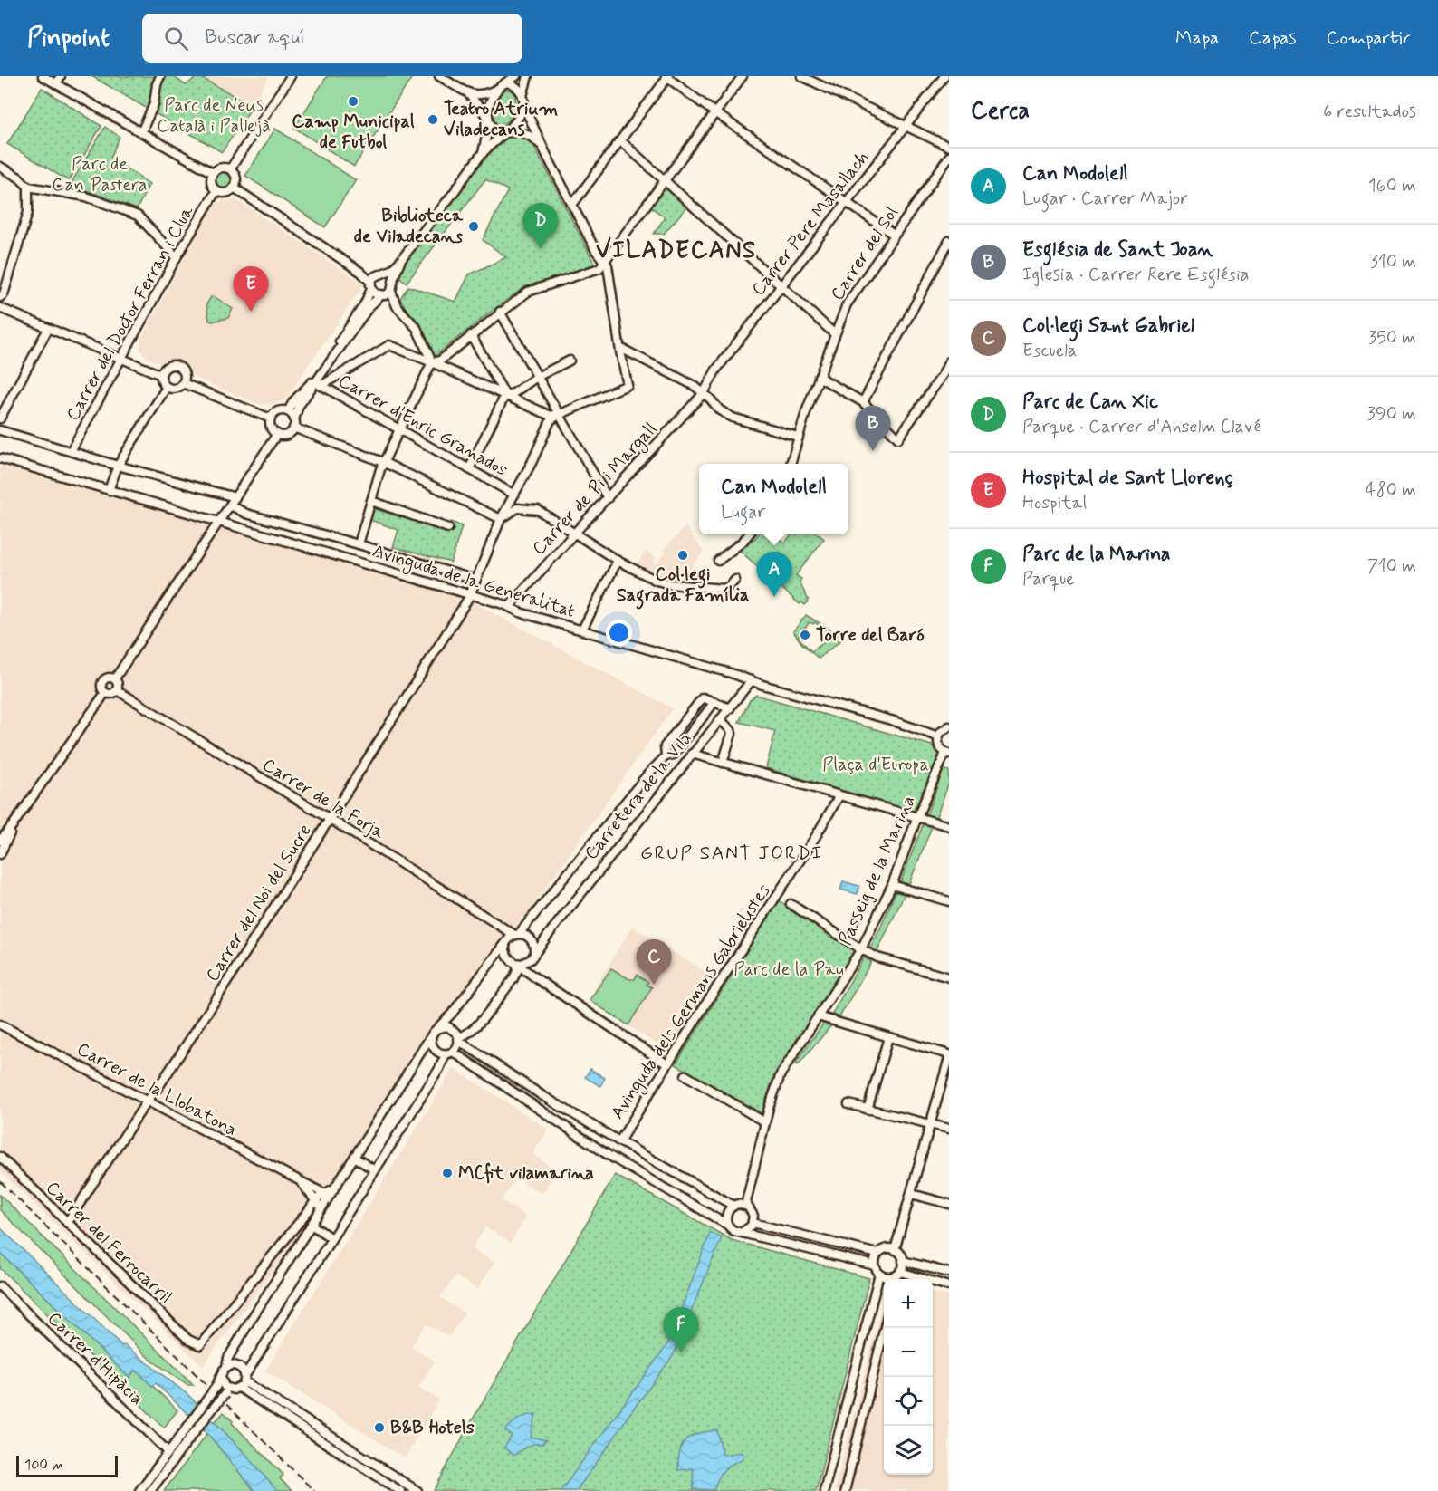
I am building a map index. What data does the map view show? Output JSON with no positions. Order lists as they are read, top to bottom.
{
  "streets": {
    "street": [
      "Carrer Pere Masallach",
      "Carrer del Sol",
      "Carrer del Doctor Ferran i Clua",
      "Carrer d'Enric Granados",
      "Carrer de Pi i Margall",
      "Avinguda de la Generalitat",
      "Carretera de la Vila",
      "Carrer de la Forja",
      "Passeig de la Marina",
      "Carrer del Noi del Sucre",
      "Avinguda dels Germans Gabrielistes",
      "Carrer de la Llobatona",
      "Carrer del Ferrocarril",
      "Carrer d'Hipàcia"
    ]
  },
  "crossings": [
    ["Carrer Pere Masallach", "Carrer de Pi i Margall"],
    ["Carrer d'Enric Granados", "Carrer del Noi del Sucre"],
    ["Carrer de Pi i Margall", "Avinguda de la Generalitat"],
    ["Avinguda de la Generalitat", "Carretera de la Vila"],
    ["Avinguda de la Generalitat", "Carrer del Noi del Sucre"],
    ["Carretera de la Vila", "Carrer de la Forja"],
    ["Carrer de la Forja", "Carrer del Noi del Sucre"],
    ["Carrer del Noi del Sucre", "Carrer de la Llobatona"],
    ["Carrer del Noi del Sucre", "Carrer del Ferrocarril"],
    ["Carrer de la Llobatona", "Carrer del Ferrocarril"]
  ],
  "districts": ["VILADECANS", "GRUP SANT JORDI"],
  "parks": [
    "Parc de Neus Català i Pallejà",
    "Parc de Can Pastera",
    "Plaça d'Europa",
    "Parc de la Pau"
  ],
  "places": [
    "Camp Municipal de Futbol",
    "Teatro Atrium Viladecans",
    "Biblioteca de Viladecans",
    "Col·legi Sagrada Família",
    "Torre del Baró",
    "MCfit vilamarina",
    "B&B Hotels"
  ],
  "scale_bar": "100 m",
  "page": {
    "header": "Pinpoint",
    "search": "Buscar aquí",
    "nav": ["Mapa", "Capas", "Compartir"],
    "heading": ["Cerca", "6 resultados"],
    "list": [
      {
        "mark": "A",
        "name": "Can Modolell",
        "note": "Lugar · Carrer Major",
        "value": "160 m"
      },
      {
        "mark": "B",
        "name": "Església de Sant Joan",
        "note": "Iglesia · Carrer Rere Església",
        "value": "310 m"
      },
      {
        "mark": "C",
        "name": "Col·legi Sant Gabriel",
        "note": "Escuela",
        "value": "350 m"
      },
      {
        "mark": "D",
        "name": "Parc de Can Xic",
        "note": "Parque · Carrer d'Anselm Clavé",
        "value": "390 m"
      },
      {
        "mark": "E",
        "name": "Hospital de Sant Llorenç",
        "note": "Hospital",
        "value": "480 m"
      },
      {
        "mark": "F",
        "name": "Parc de la Marina",
        "note": "Parque",
        "value": "710 m"
      }
    ],
    "pins": [
      "D",
      "E",
      "B",
      "A",
      "C",
      "F"
    ],
    "popup": ["Can Modolell", "Lugar"],
    "map_buttons": ["+", "−"],
    "scale": "100 m"
  }
}
